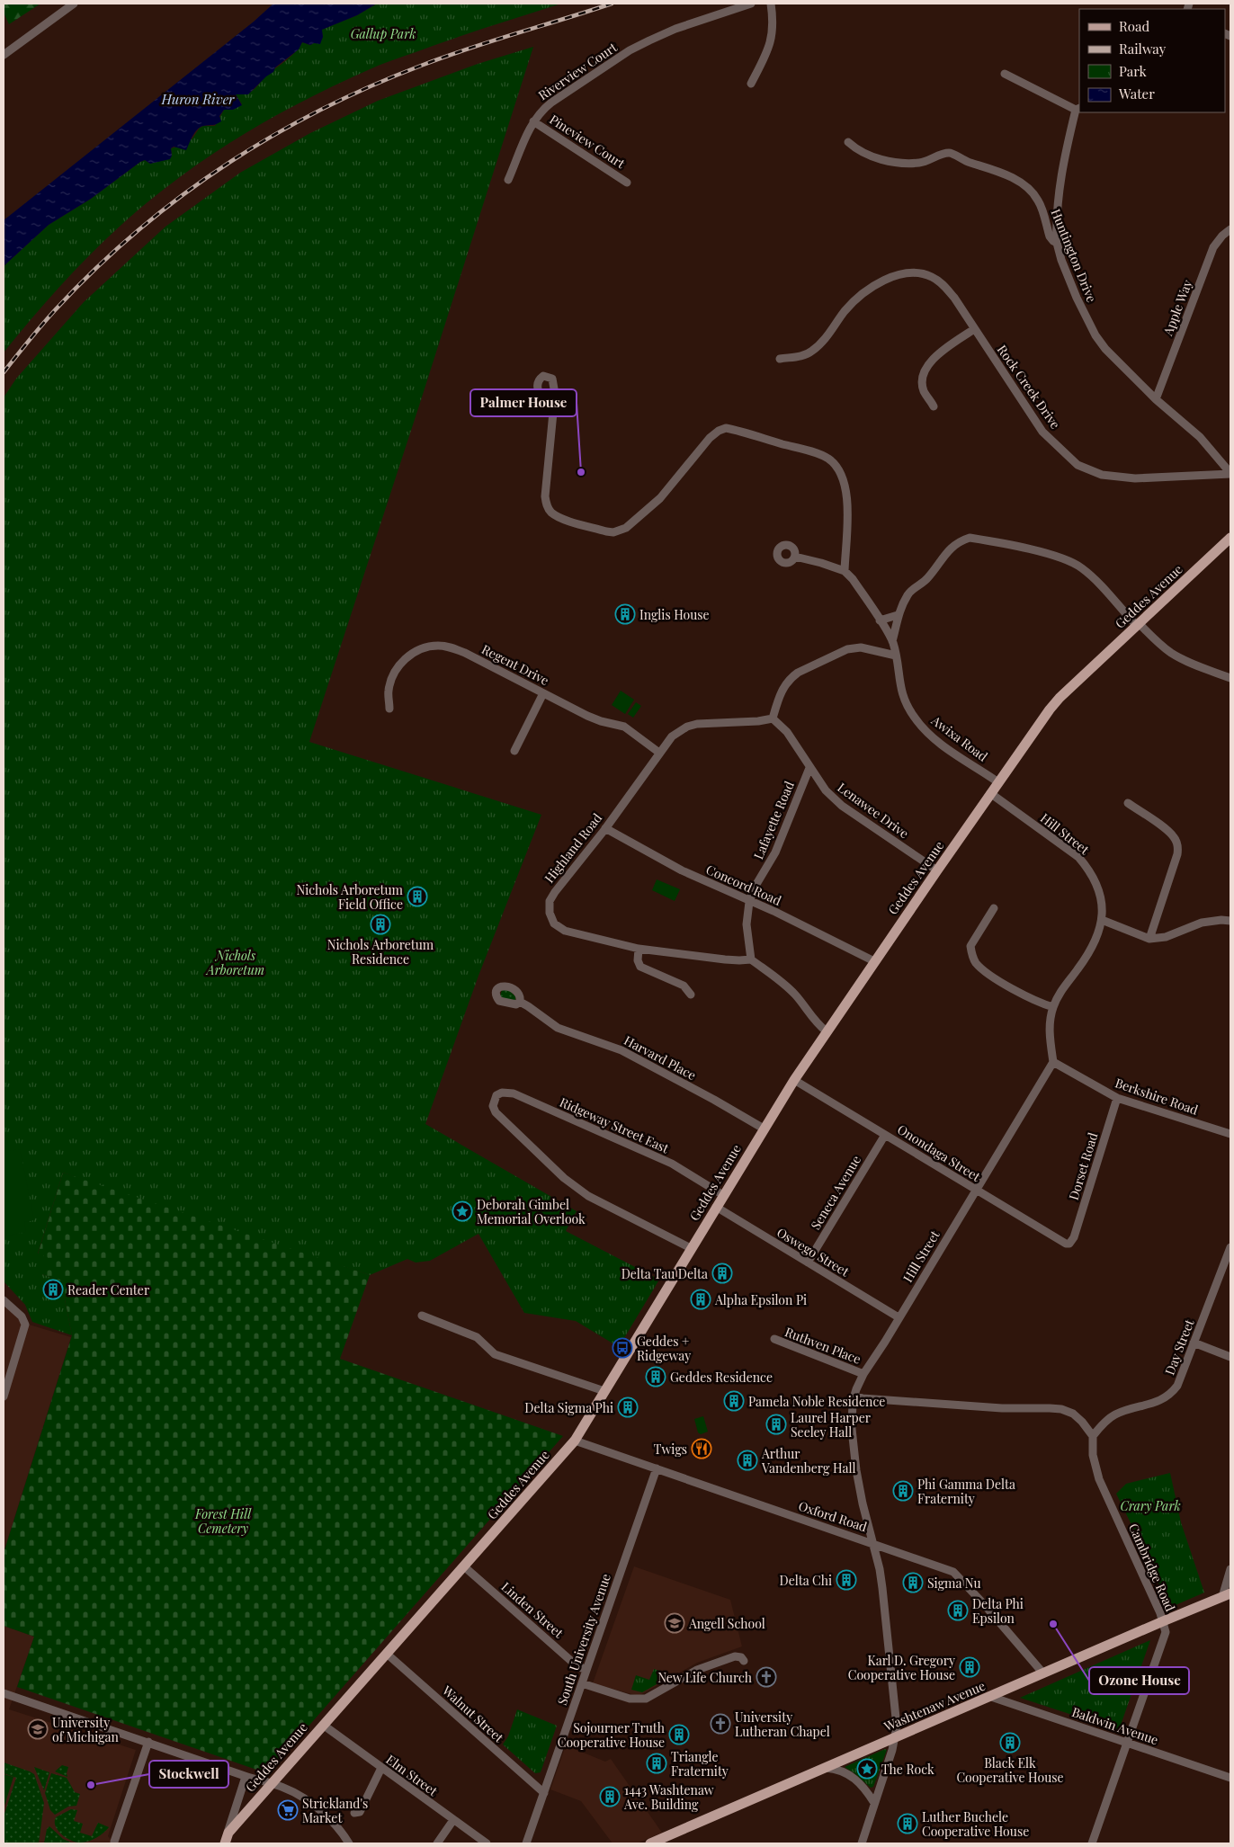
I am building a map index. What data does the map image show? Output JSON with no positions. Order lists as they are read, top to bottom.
{
  "streets": {
    "main road": ["Geddes Avenue", "Washtenaw Avenue"],
    "street": [
      "Riverview Court",
      "Pineview Court",
      "Huntington Drive",
      "Apple Way",
      "Rock Creek Drive",
      "Regent Drive",
      "Awixa Road",
      "Lenawee Drive",
      "Lafayette Road",
      "Hill Street",
      "Highland Road",
      "Concord Road",
      "Harvard Place",
      "Berkshire Road",
      "Ridgeway Street East",
      "Onondaga Street",
      "Dorset Road",
      "Seneca Avenue",
      "Oswego Street",
      "Ruthven Place",
      "Day Street",
      "Oxford Road",
      "Cambridge Road",
      "Linden Street",
      "South University Avenue",
      "Walnut Street",
      "Baldwin Avenue",
      "Elm Street"
    ]
  },
  "crossings": [
    ["Riverview Court", "Pineview Court"],
    ["Huntington Drive", "Apple Way"],
    ["Huntington Drive", "Rock Creek Drive"],
    ["Geddes Avenue", "Awixa Road"],
    ["Geddes Avenue", "Lenawee Drive"],
    ["Geddes Avenue", "Hill Street"],
    ["Geddes Avenue", "Concord Road"],
    ["Geddes Avenue", "Harvard Place"],
    ["Geddes Avenue", "Ridgeway Street East"],
    ["Geddes Avenue", "Onondaga Street"],
    ["Geddes Avenue", "Oswego Street"],
    ["Geddes Avenue", "Oxford Road"],
    ["Geddes Avenue", "Linden Street"],
    ["Geddes Avenue", "Walnut Street"],
    ["Geddes Avenue", "Elm Street"],
    ["Regent Drive", "Highland Road"],
    ["Lenawee Drive", "Lafayette Road"],
    ["Lenawee Drive", "Highland Road"],
    ["Lafayette Road", "Highland Road"],
    ["Lafayette Road", "Concord Road"],
    ["Hill Street", "Berkshire Road"],
    ["Hill Street", "Onondaga Street"],
    ["Hill Street", "Oswego Street"],
    ["Hill Street", "Ruthven Place"],
    ["Hill Street", "Oxford Road"],
    ["Hill Street", "Washtenaw Avenue"],
    ["Highland Road", "Concord Road"],
    ["Berkshire Road", "Dorset Road"],
    ["Onondaga Street", "Dorset Road"],
    ["Onondaga Street", "Seneca Avenue"],
    ["Seneca Avenue", "Oswego Street"],
    ["Day Street", "Cambridge Road"],
    ["Oxford Road", "South University Avenue"],
    ["Oxford Road", "Washtenaw Avenue"],
    ["Cambridge Road", "Washtenaw Avenue"],
    ["Cambridge Road", "Baldwin Avenue"],
    ["Linden Street", "South University Avenue"],
    ["South University Avenue", "Walnut Street"],
    ["Washtenaw Avenue", "Baldwin Avenue"]
  ],
  "water": ["Huron River"],
  "parks": [
    "Gallup Park",
    "Nichols Arboretum",
    "Crary Park",
    "Forest Hill Cemetery"
  ],
  "places": {
    "other": ["Palmer House", "Ozone House", "Stockwell"],
    "building": [
      "Inglis House",
      "Nichols Arboretum Field Office",
      "Nichols Arboretum Residence",
      "Delta Tau Delta",
      "Reader Center",
      "Alpha Epsilon Pi",
      "Geddes Residence",
      "Pamela Noble Residence",
      "Delta Sigma Phi",
      "Laurel Harper Seeley Hall",
      "Arthur Vandenberg Hall",
      "Phi Gamma Delta Fraternity",
      "Delta Chi",
      "Sigma Nu",
      "Delta Phi Epsilon",
      "Karl D. Gregory Cooperative House",
      "Sojourner Truth Cooperative House",
      "Black Elk Cooperative House",
      "Triangle Fraternity",
      "1443 Washtenaw Ave. Building",
      "Luther Buchele Cooperative House"
    ],
    "place": ["Deborah Gimbel Memorial Overlook", "The Rock"],
    "bus stop": ["Geddes + Ridgeway"],
    "restaurant": ["Twigs"],
    "school or university": ["Angell School", "University of Michigan"],
    "church": ["New Life Church", "University Lutheran Chapel"],
    "supermarket": ["Strickland's Market"]
  },
  "legend": [
    "Road",
    "Railway",
    "Park",
    "Water"
  ]
}
